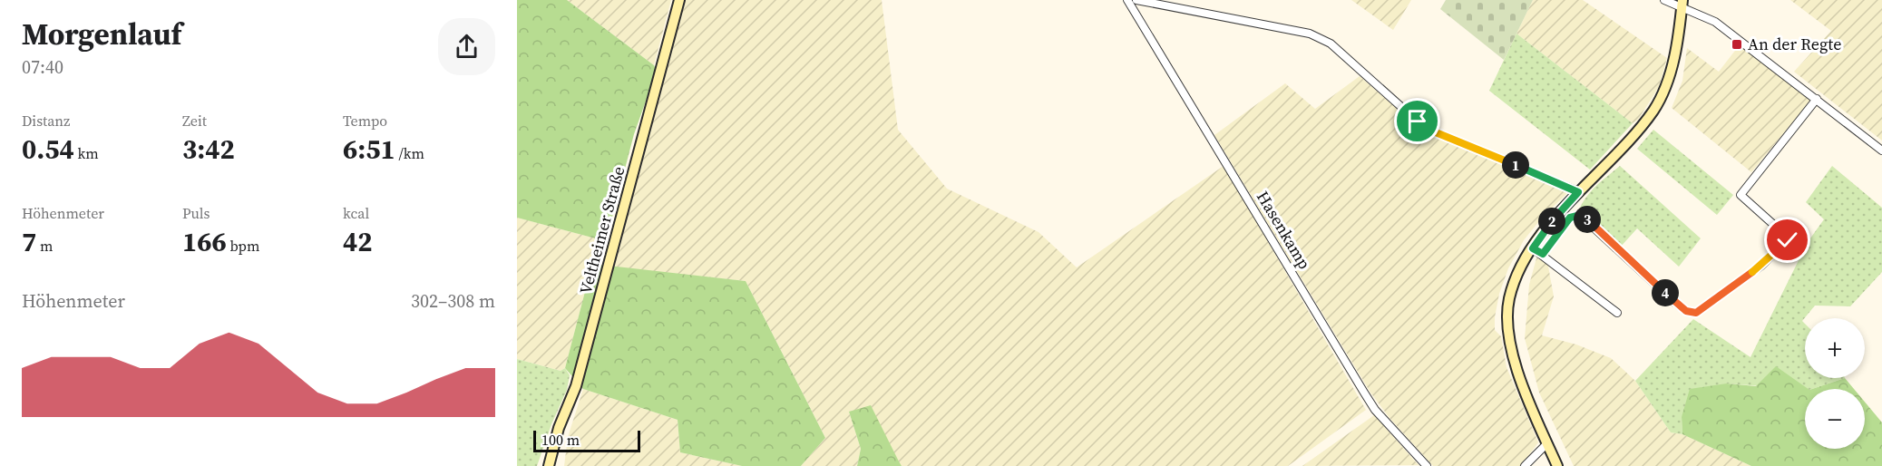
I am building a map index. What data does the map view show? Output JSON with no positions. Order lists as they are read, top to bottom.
{
  "streets": {
    "main road": ["Veltheimer Straße"],
    "street": ["Hasenkamp"]
  },
  "places": {
    "transit": ["An der Regte"]
  },
  "scale_bar": "100 m",
  "page": {
    "heading": ["Morgenlauf", "07:40"],
    "stats": [
      ["Distanz", "0.54 km"],
      ["Zeit", "3:42"],
      ["Tempo", "6:51 /km"],
      ["Höhenmeter", "7 m"],
      ["Puls", "166 bpm"],
      ["kcal", "42"]
    ],
    "pins": [
      "1",
      "3",
      "2",
      "4"
    ],
    "chart": ["Höhenmeter", "302–308 m"],
    "map_buttons": ["+", "−"],
    "scale": "100 m"
  }
}
